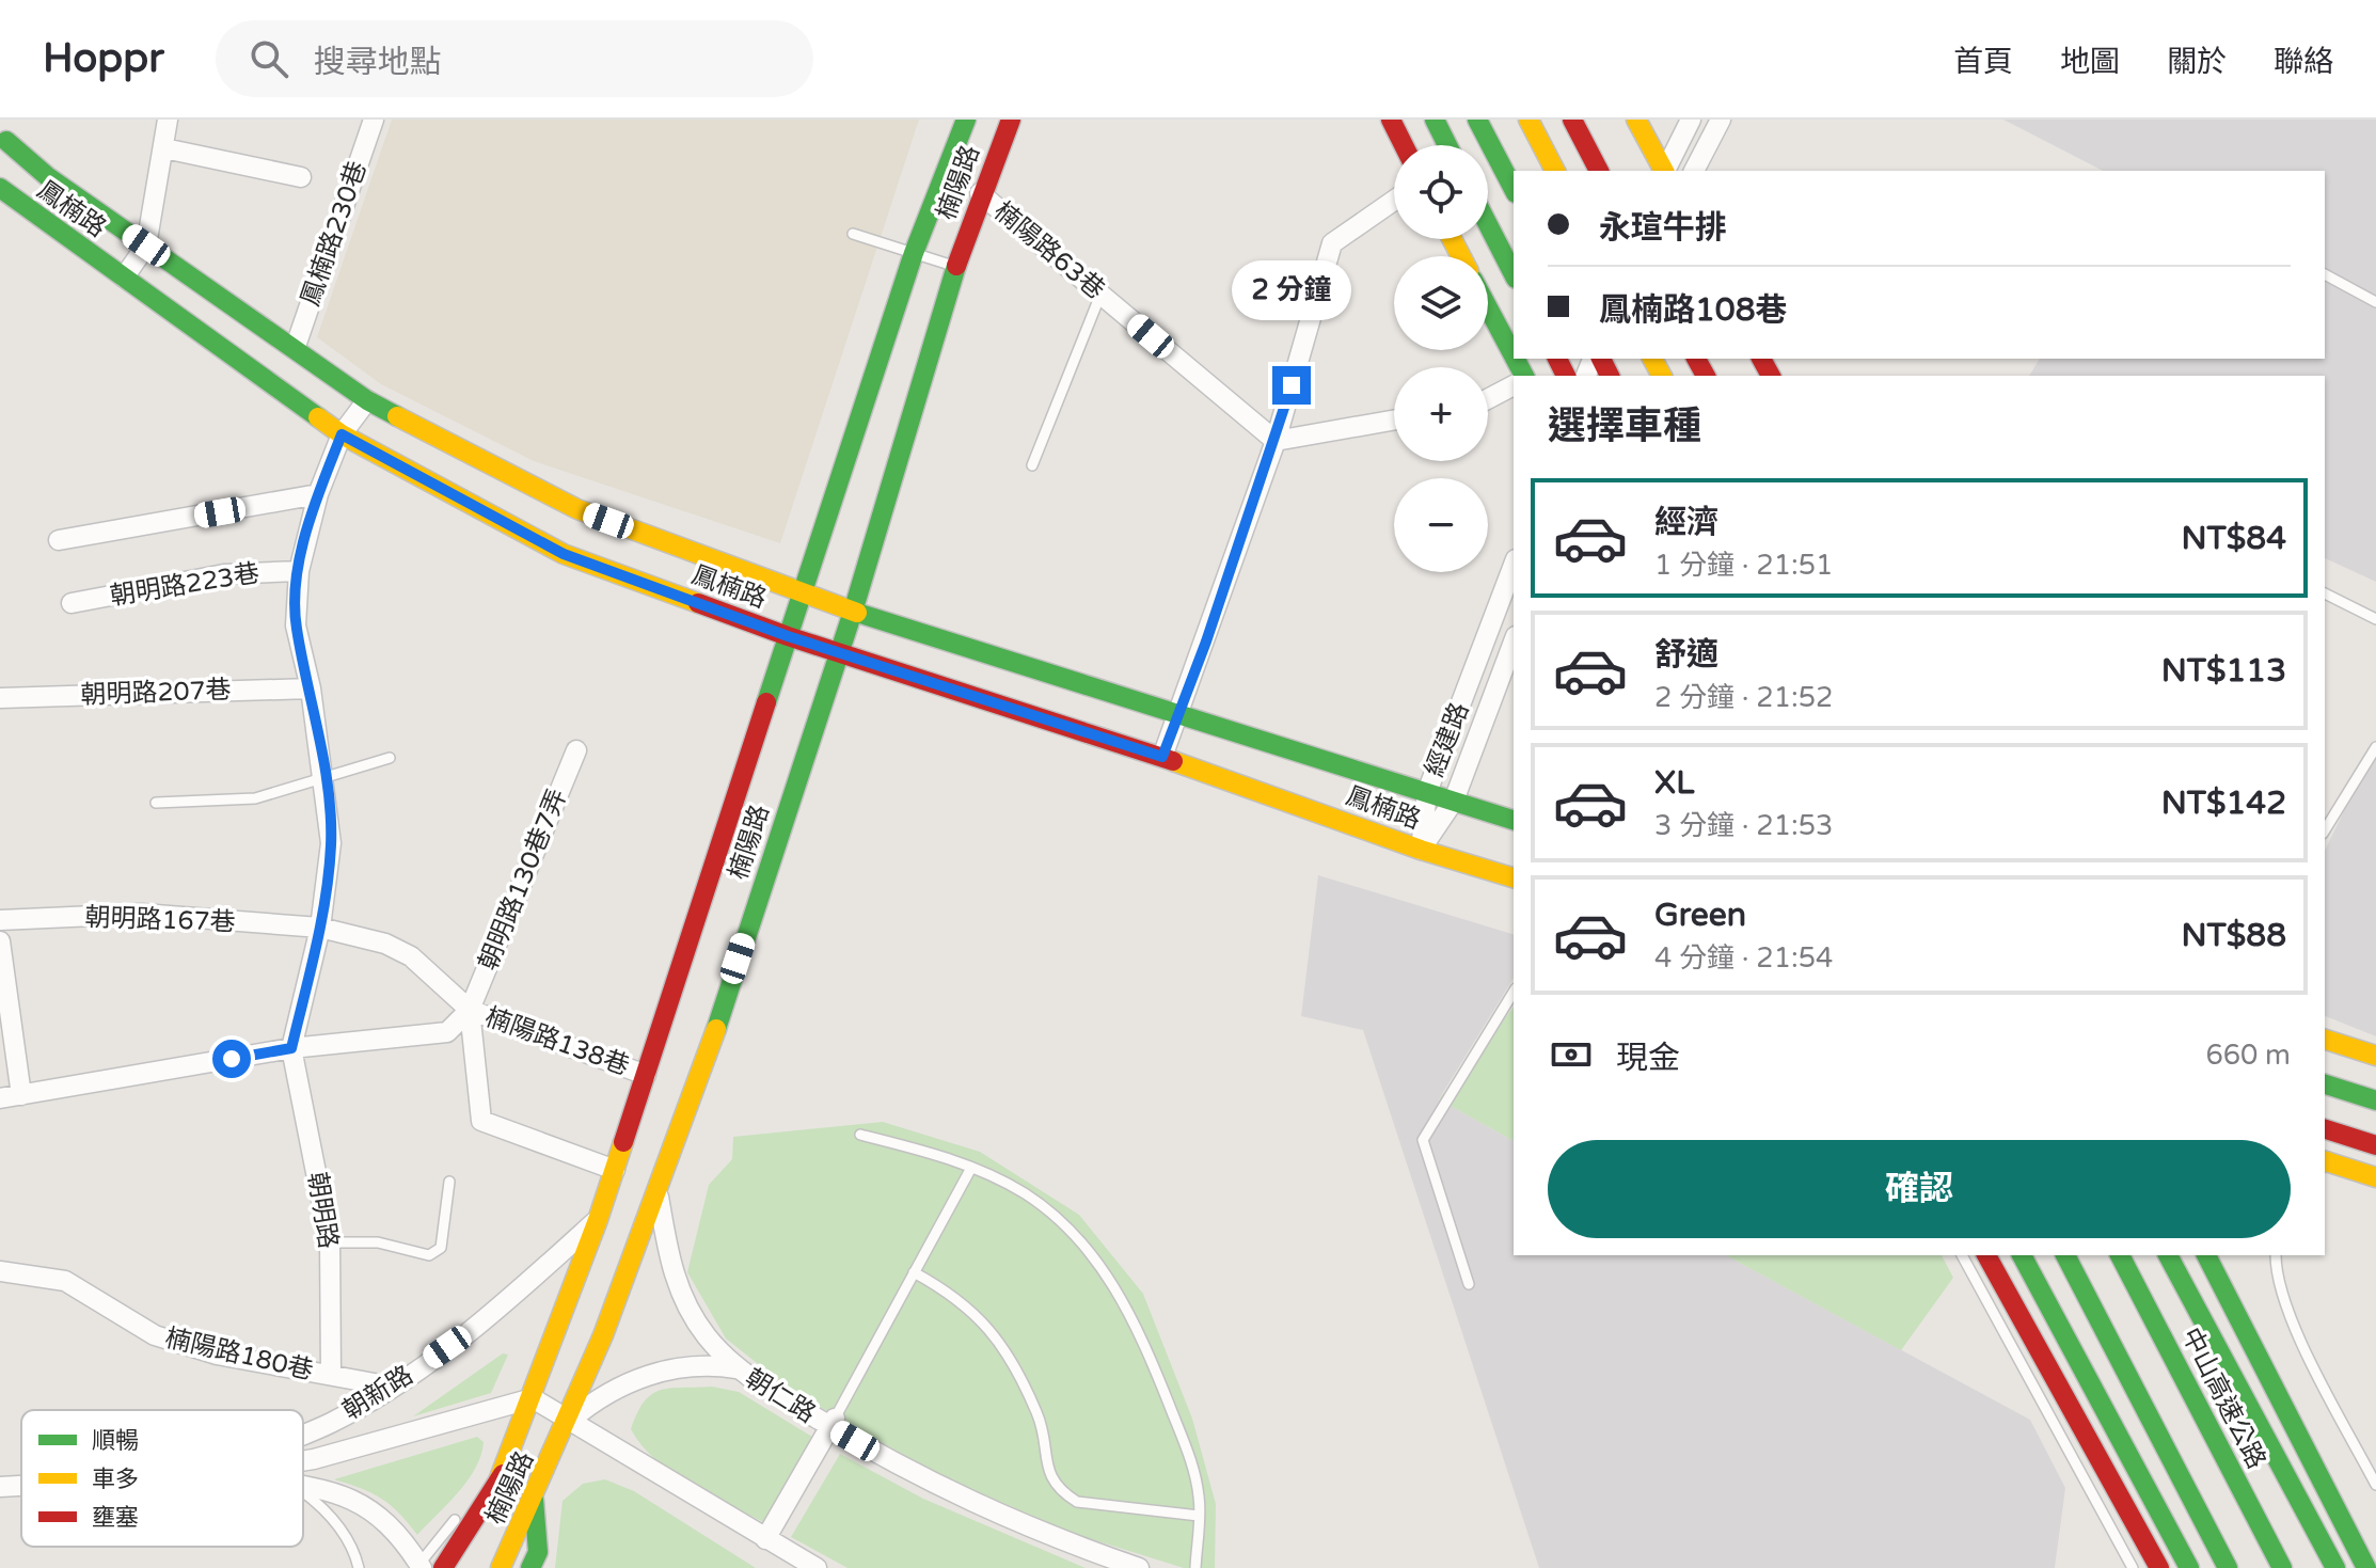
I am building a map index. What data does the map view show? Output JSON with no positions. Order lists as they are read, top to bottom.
{
  "streets": {
    "main road": ["楠陽路", "鳳楠路", "中山高速公路"],
    "street": [
      "鳳楠路230巷",
      "楠陽路63巷",
      "朝明路223巷",
      "朝明路207巷",
      "經建路",
      "朝明路130巷7弄",
      "朝明路167巷",
      "楠陽路138巷",
      "朝明路",
      "楠陽路180巷",
      "朝新路",
      "朝仁路"
    ]
  },
  "crossings": [
    ["楠陽路", "鳳楠路"],
    ["楠陽路", "楠陽路63巷"],
    ["楠陽路", "楠陽路138巷"],
    ["楠陽路", "朝新路"],
    ["楠陽路", "朝仁路"],
    ["鳳楠路", "鳳楠路230巷"],
    ["鳳楠路", "經建路"],
    ["鳳楠路", "朝明路"],
    ["朝明路223巷", "朝明路"],
    ["朝明路207巷", "朝明路"],
    ["朝明路130巷7弄", "朝明路167巷"],
    ["朝明路130巷7弄", "楠陽路138巷"],
    ["朝明路167巷", "楠陽路138巷"],
    ["朝明路167巷", "朝明路"],
    ["朝明路", "楠陽路180巷"],
    ["楠陽路180巷", "朝新路"]
  ],
  "legend": ["順暢", "車多", "壅塞"],
  "page": {
    "header": "Hoppr",
    "search": "搜尋地點",
    "nav": [
      "首頁",
      "地圖",
      "關於",
      "聯絡"
    ],
    "map_buttons": ["+", "−"],
    "banner": ["永瑄牛排", "鳳楠路108巷"],
    "bubble": "2 分鐘",
    "heading": "選擇車種",
    "list": [
      {
        "name": "經濟",
        "note": "1 分鐘 · 21:51",
        "value": "NT$84"
      },
      {
        "name": "舒適",
        "note": "2 分鐘 · 21:52",
        "value": "NT$113"
      },
      {
        "name": "XL",
        "note": "3 分鐘 · 21:53",
        "value": "NT$142"
      },
      {
        "name": "Green",
        "note": "4 分鐘 · 21:54",
        "value": "NT$88"
      }
    ],
    "pay": ["現金", "660 m"],
    "buttons": "確認"
  }
}
